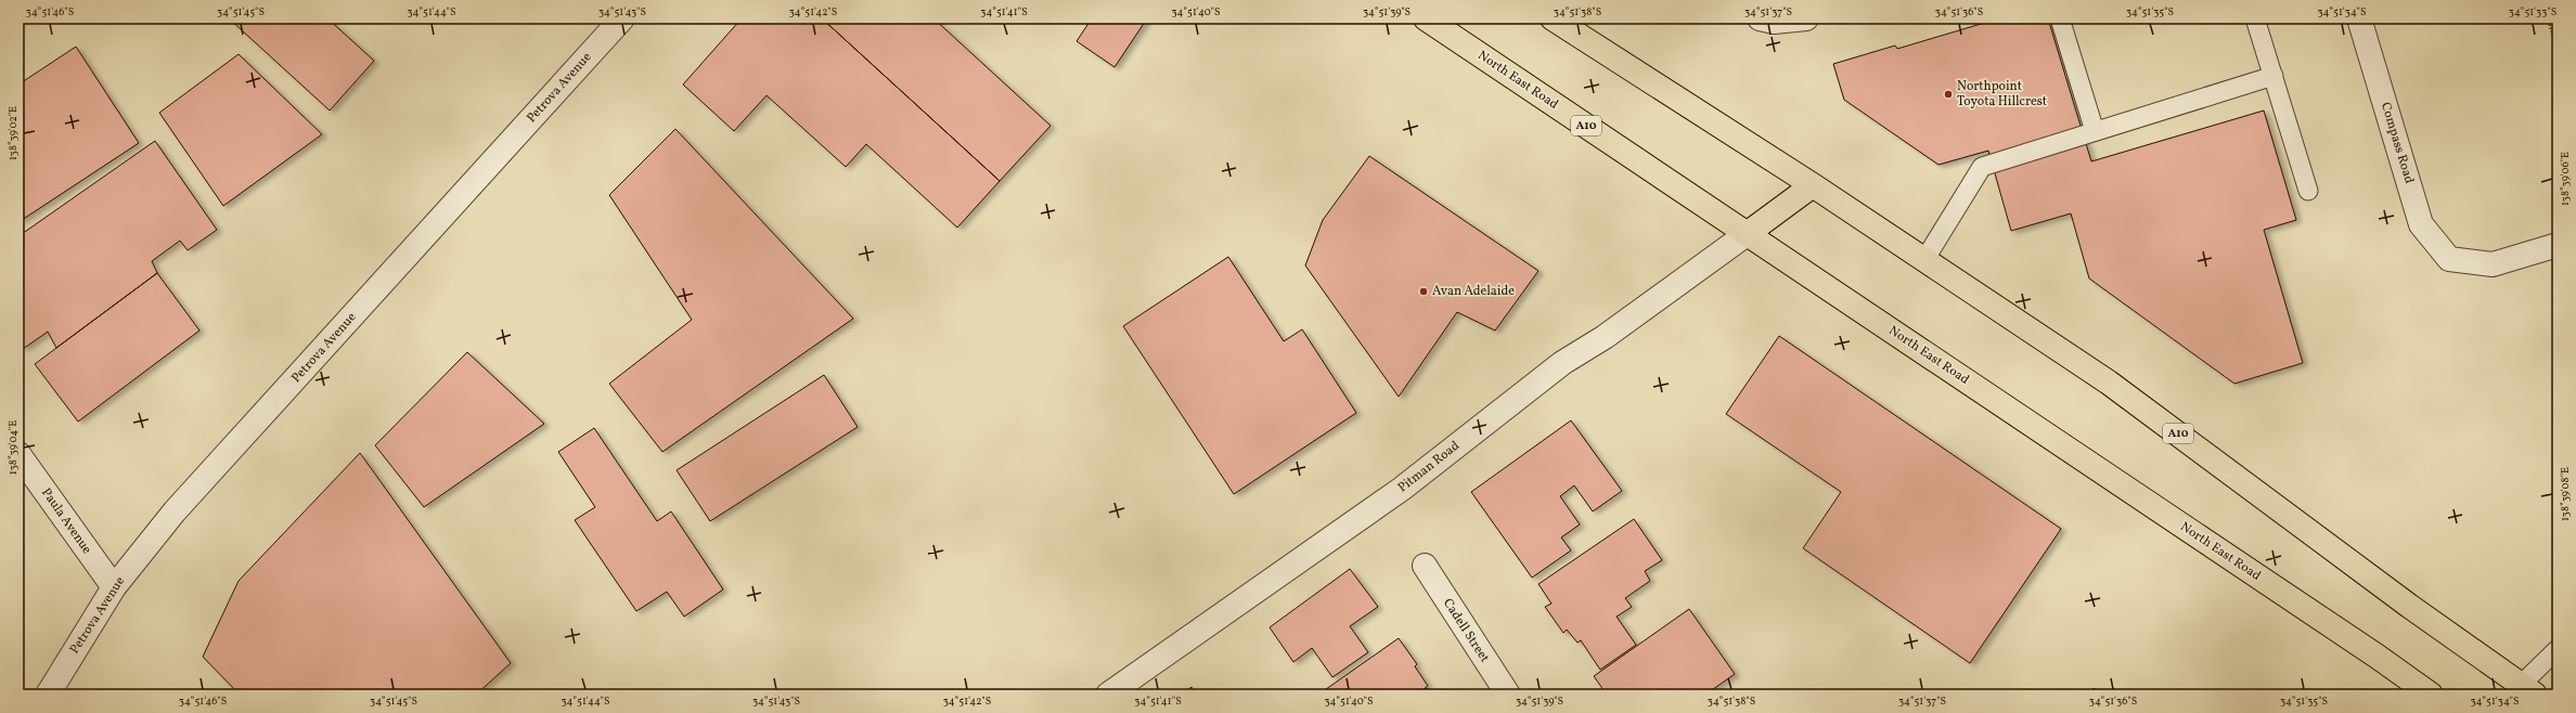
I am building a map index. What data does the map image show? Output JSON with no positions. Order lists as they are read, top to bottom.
{
  "streets": {
    "highway": ["North East Road", "A10"],
    "street": [
      "Petrova Avenue",
      "Compass Road",
      "Pitman Road",
      "Paula Avenue",
      "Cadell Street"
    ]
  },
  "crossings": [
    ["North East Road", "Pitman Road"],
    ["Petrova Avenue", "Paula Avenue"]
  ],
  "places": ["Northpoint Toyota Hillcrest", "Avan Adelaide"],
  "coordinates": [
    "34°51'46\"S",
    "34°51'45\"S",
    "34°51'44\"S",
    "34°51'43\"S",
    "34°51'42\"S",
    "34°51'41\"S",
    "34°51'40\"S",
    "34°51'39\"S",
    "34°51'38\"S",
    "34°51'37\"S",
    "34°51'36\"S",
    "34°51'35\"S",
    "34°51'34\"S",
    "34°51'33\"S",
    "138°39'02\"E",
    "138°39'06\"E",
    "138°39'04\"E",
    "138°39'08\"E"
  ]
}
